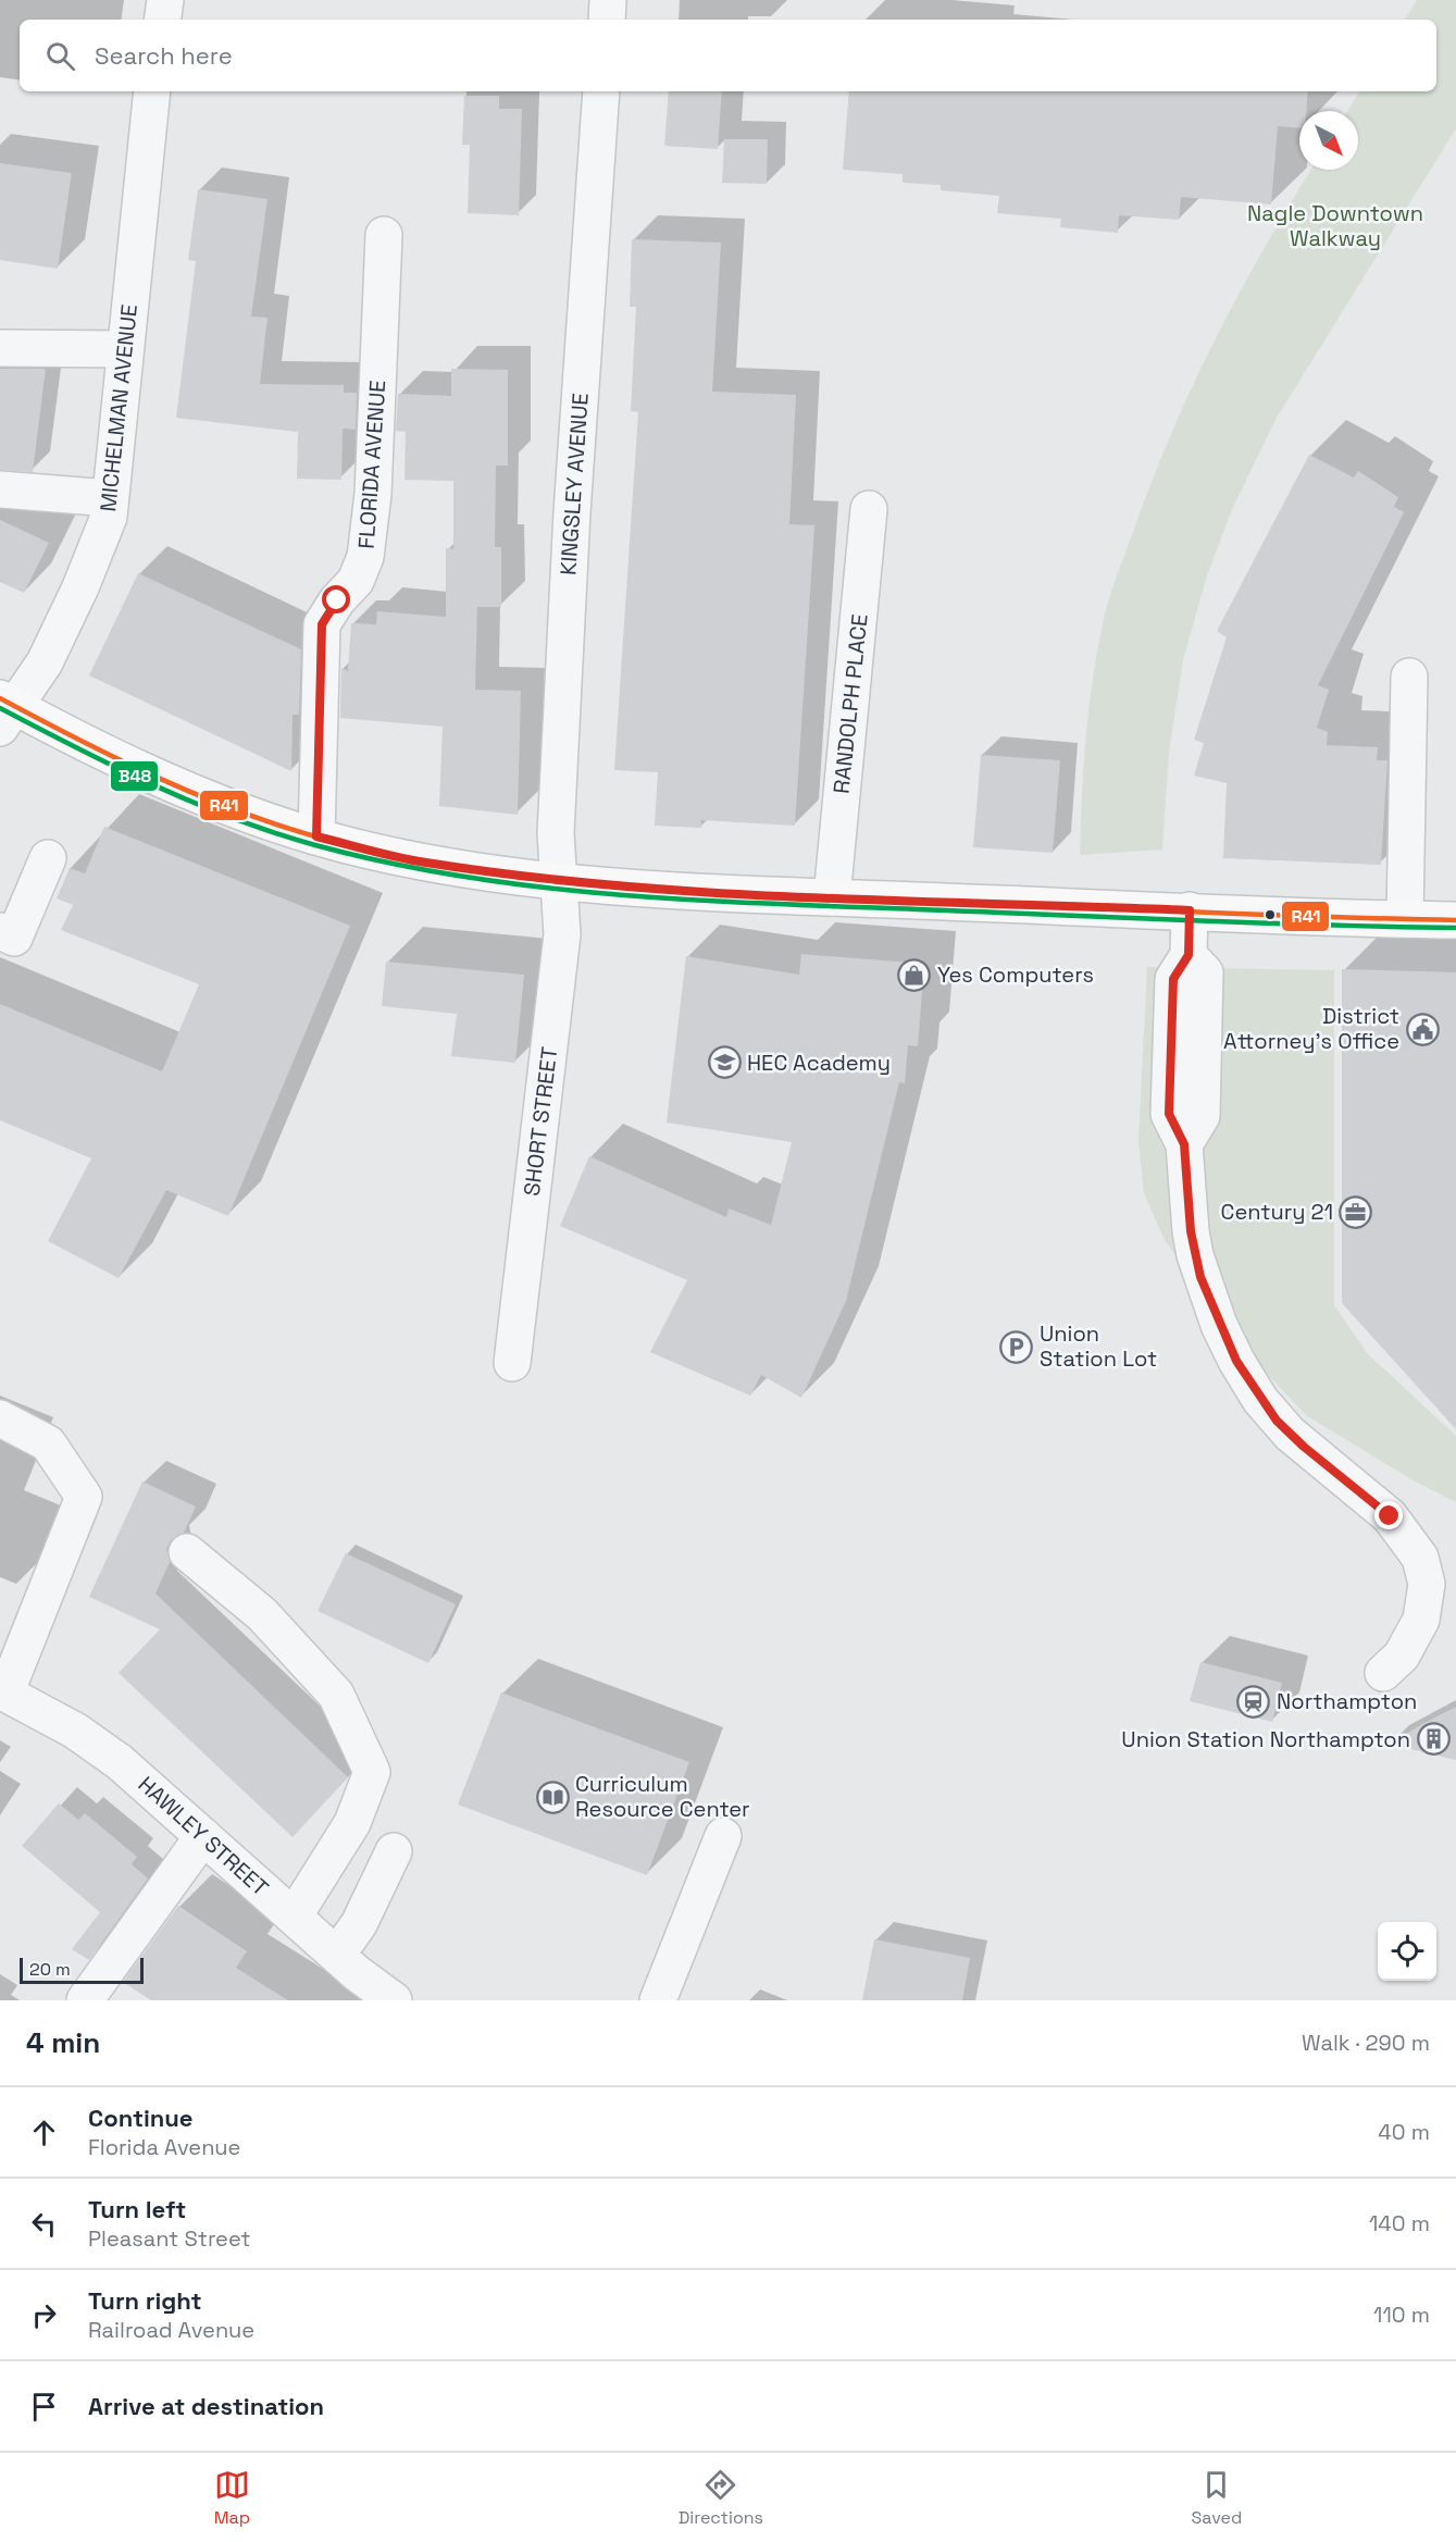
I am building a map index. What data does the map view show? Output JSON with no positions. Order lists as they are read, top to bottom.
{
  "streets": {
    "street": [
      "MICHELMAN AVENUE",
      "FLORIDA AVENUE",
      "KINGSLEY AVENUE",
      "RANDOLPH PLACE",
      "SHORT STREET",
      "HAWLEY STREET"
    ]
  },
  "crossings": [
    ["KINGSLEY AVENUE", "SHORT STREET"]
  ],
  "parks": ["Nagle Downtown Walkway"],
  "places": {
    "shop": ["Yes Computers"],
    "public building": ["District Attorney's Office"],
    "school or university": ["HEC Academy"],
    "office": ["Century 21"],
    "parking": ["Union Station Lot"],
    "station": ["Northampton"],
    "building": ["Union Station Northampton"],
    "library": ["Curriculum Resource Center"]
  },
  "lines": ["transit line R41", "transit line B48"],
  "scale_bar": "20 m",
  "north": "bottom right",
  "page": {
    "search": "Search here",
    "scale": "20 m",
    "heading": ["4 min", "Walk · 290 m"],
    "list": [
      ["Continue", "Florida Avenue", "40 m"],
      ["Turn left", "Pleasant Street", "140 m"],
      ["Turn right", "Railroad Avenue", "110 m"],
      "Arrive at destination"
    ],
    "nav": ["Map", "Directions", "Saved"]
  }
}
